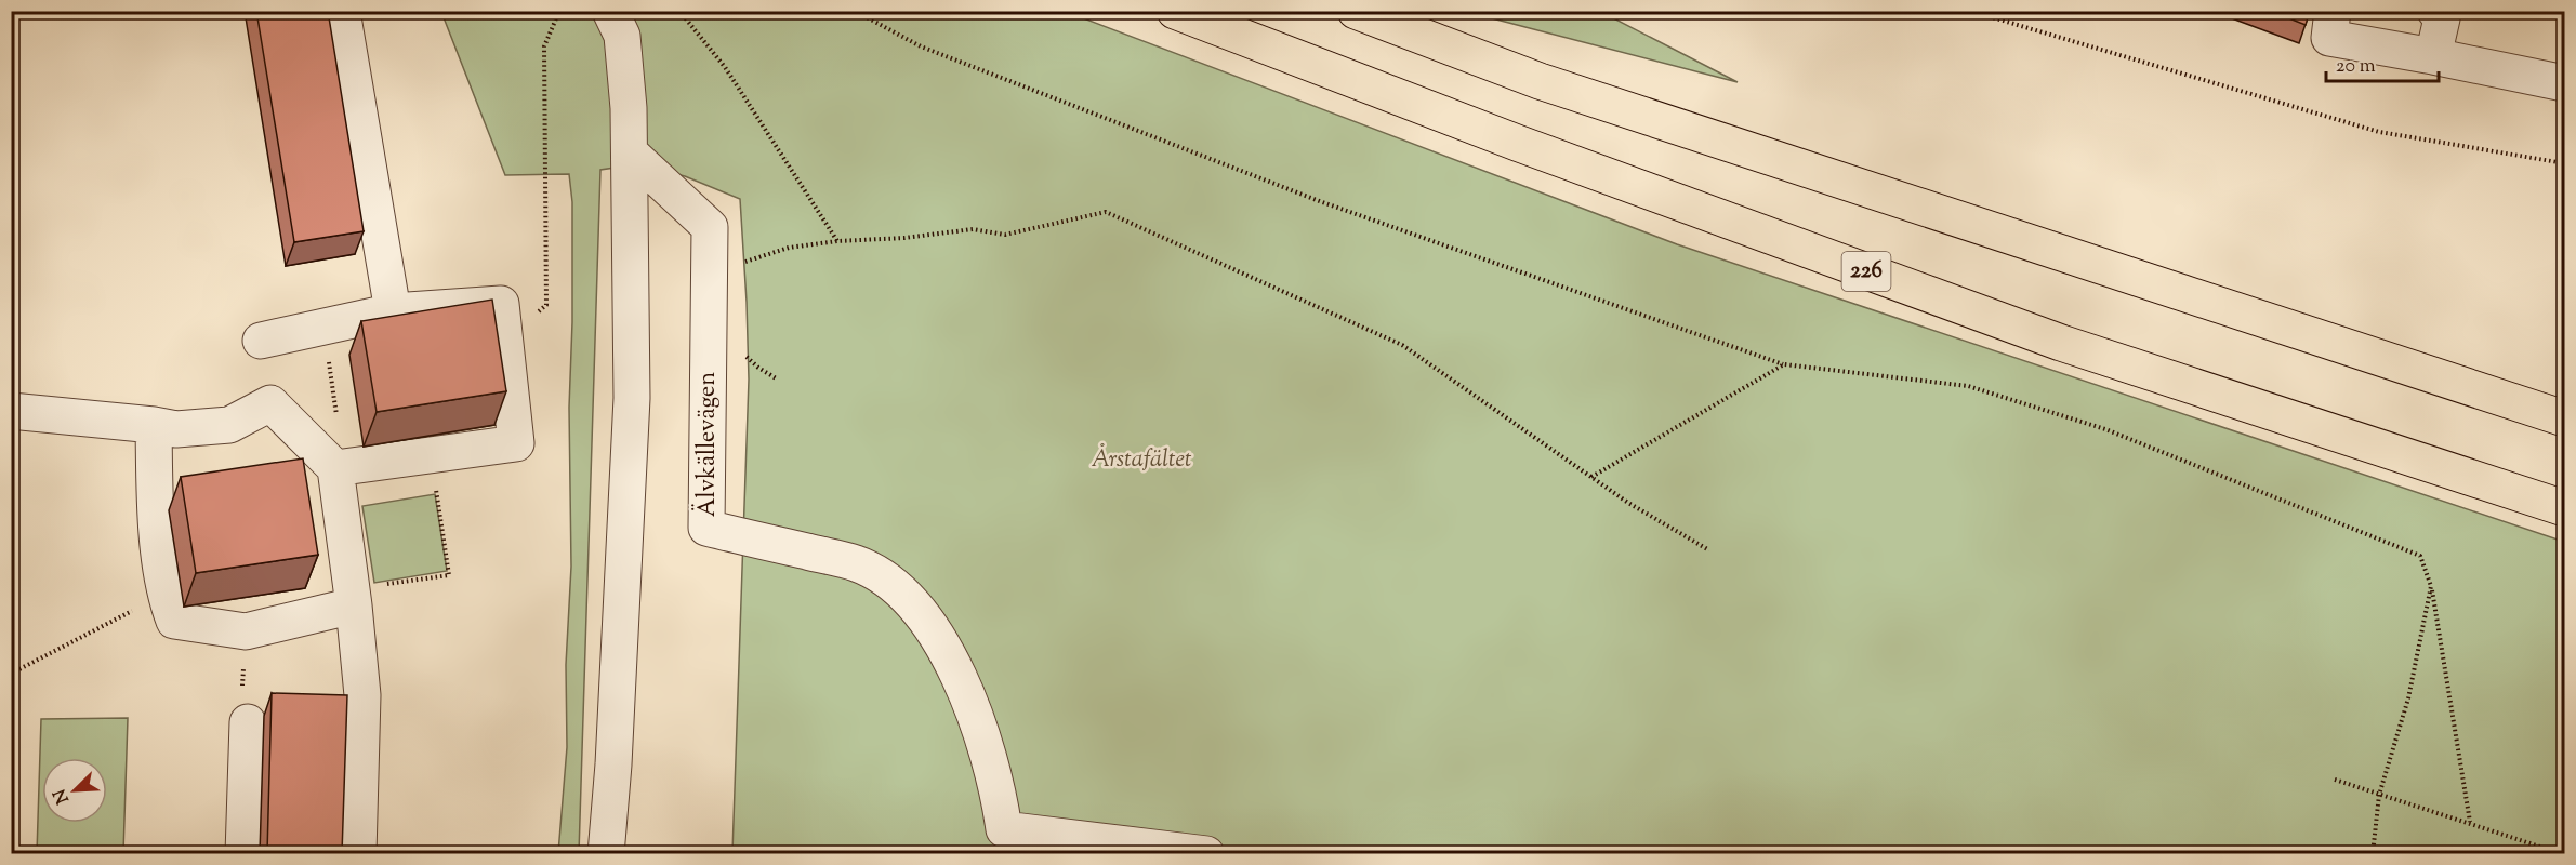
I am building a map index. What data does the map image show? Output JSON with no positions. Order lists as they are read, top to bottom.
{
  "streets": {
    "highway": ["226"],
    "street": ["Älvkällevägen"]
  },
  "parks": ["Årstafältet"],
  "scale_bar": "20 m",
  "north": "bottom left"
}
